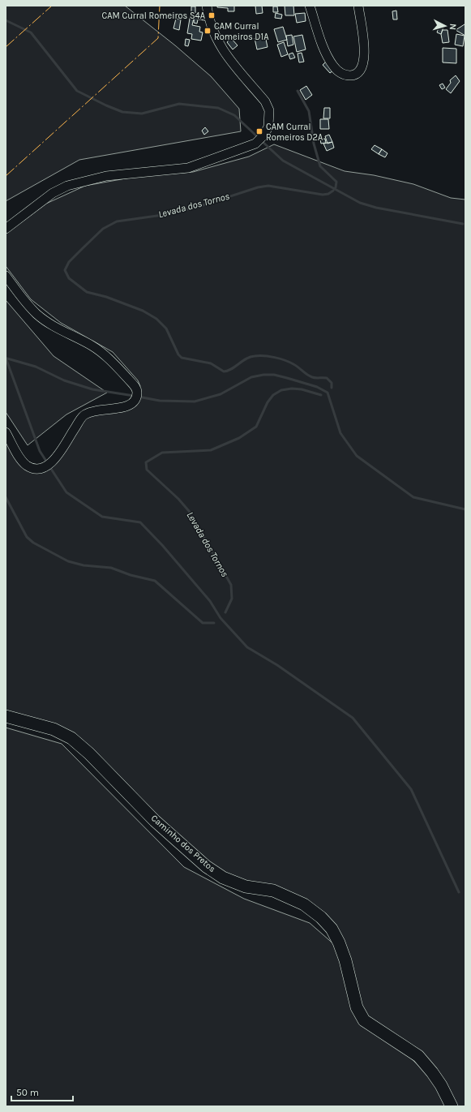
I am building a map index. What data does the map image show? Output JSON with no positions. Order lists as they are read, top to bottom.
{
  "streets": {
    "main road": ["Caminho dos Pretos"]
  },
  "water": ["Levada dos Tornos"],
  "places": {
    "transit": ["CAM Curral Romeiros S4A", "CAM Curral Romeiros D1A", "CAM Curral Romeiros D2A"]
  },
  "scale_bar": "50 m",
  "north": "right"
}
